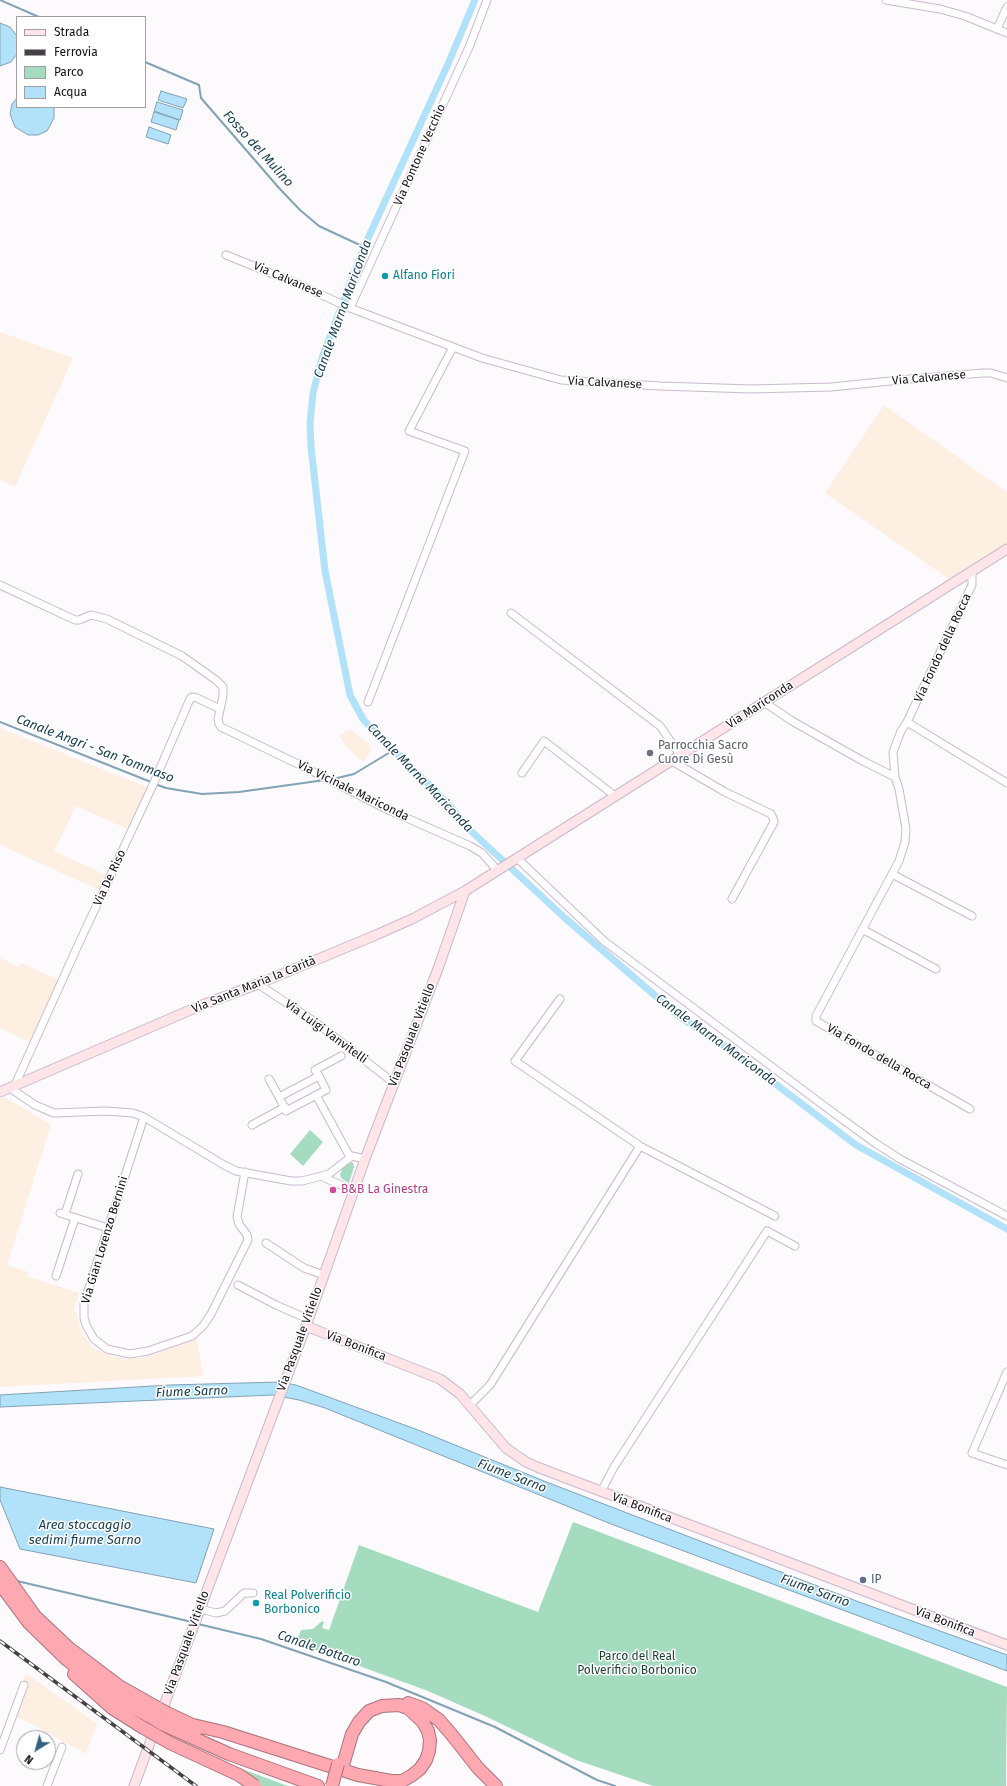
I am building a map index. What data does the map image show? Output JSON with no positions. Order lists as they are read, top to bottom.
{
  "streets": {
    "street": [
      "Via Pontone Vecchio",
      "Via Calvanese",
      "Via Fondo della Rocca",
      "Via Mariconda",
      "Via Vicinale Mariconda",
      "Via De Riso",
      "Via Santa Maria la Carità",
      "Via Luigi Vanvitelli",
      "Via Pasquale Vitiello",
      "Via Gian Lorenzo Bernini",
      "Via Bonifica"
    ]
  },
  "crossings": [
    ["Via Pontone Vecchio", "Via Calvanese"],
    ["Via Fondo della Rocca", "Via Mariconda"],
    ["Via Mariconda", "Via Vicinale Mariconda"],
    ["Via Mariconda", "Via Santa Maria la Carità"],
    ["Via Vicinale Mariconda", "Via De Riso"],
    ["Via Vicinale Mariconda", "Via Santa Maria la Carità"],
    ["Via De Riso", "Via Santa Maria la Carità"],
    ["Via Santa Maria la Carità", "Via Luigi Vanvitelli"],
    ["Via Santa Maria la Carità", "Via Pasquale Vitiello"],
    ["Via Luigi Vanvitelli", "Via Pasquale Vitiello"],
    ["Via Pasquale Vitiello", "Via Bonifica"]
  ],
  "water": [
    "Fosso del Mulino",
    "Canale Marna Mariconda",
    "Canale Angri - San Tommaso",
    "Fiume Sarno",
    "Area stoccaggio sedimi fiume Sarno",
    "Canale Bottaro"
  ],
  "parks": ["Parco del Real Polverificio Borbonico"],
  "places": [
    "Alfano Fiori",
    "Parrocchia Sacro Cuore Di Gesù",
    "B&B La Ginestra",
    "IP",
    "Real Polverificio Borbonico"
  ],
  "legend": [
    "Strada",
    "Ferrovia",
    "Parco",
    "Acqua"
  ],
  "north": "bottom left"
}
